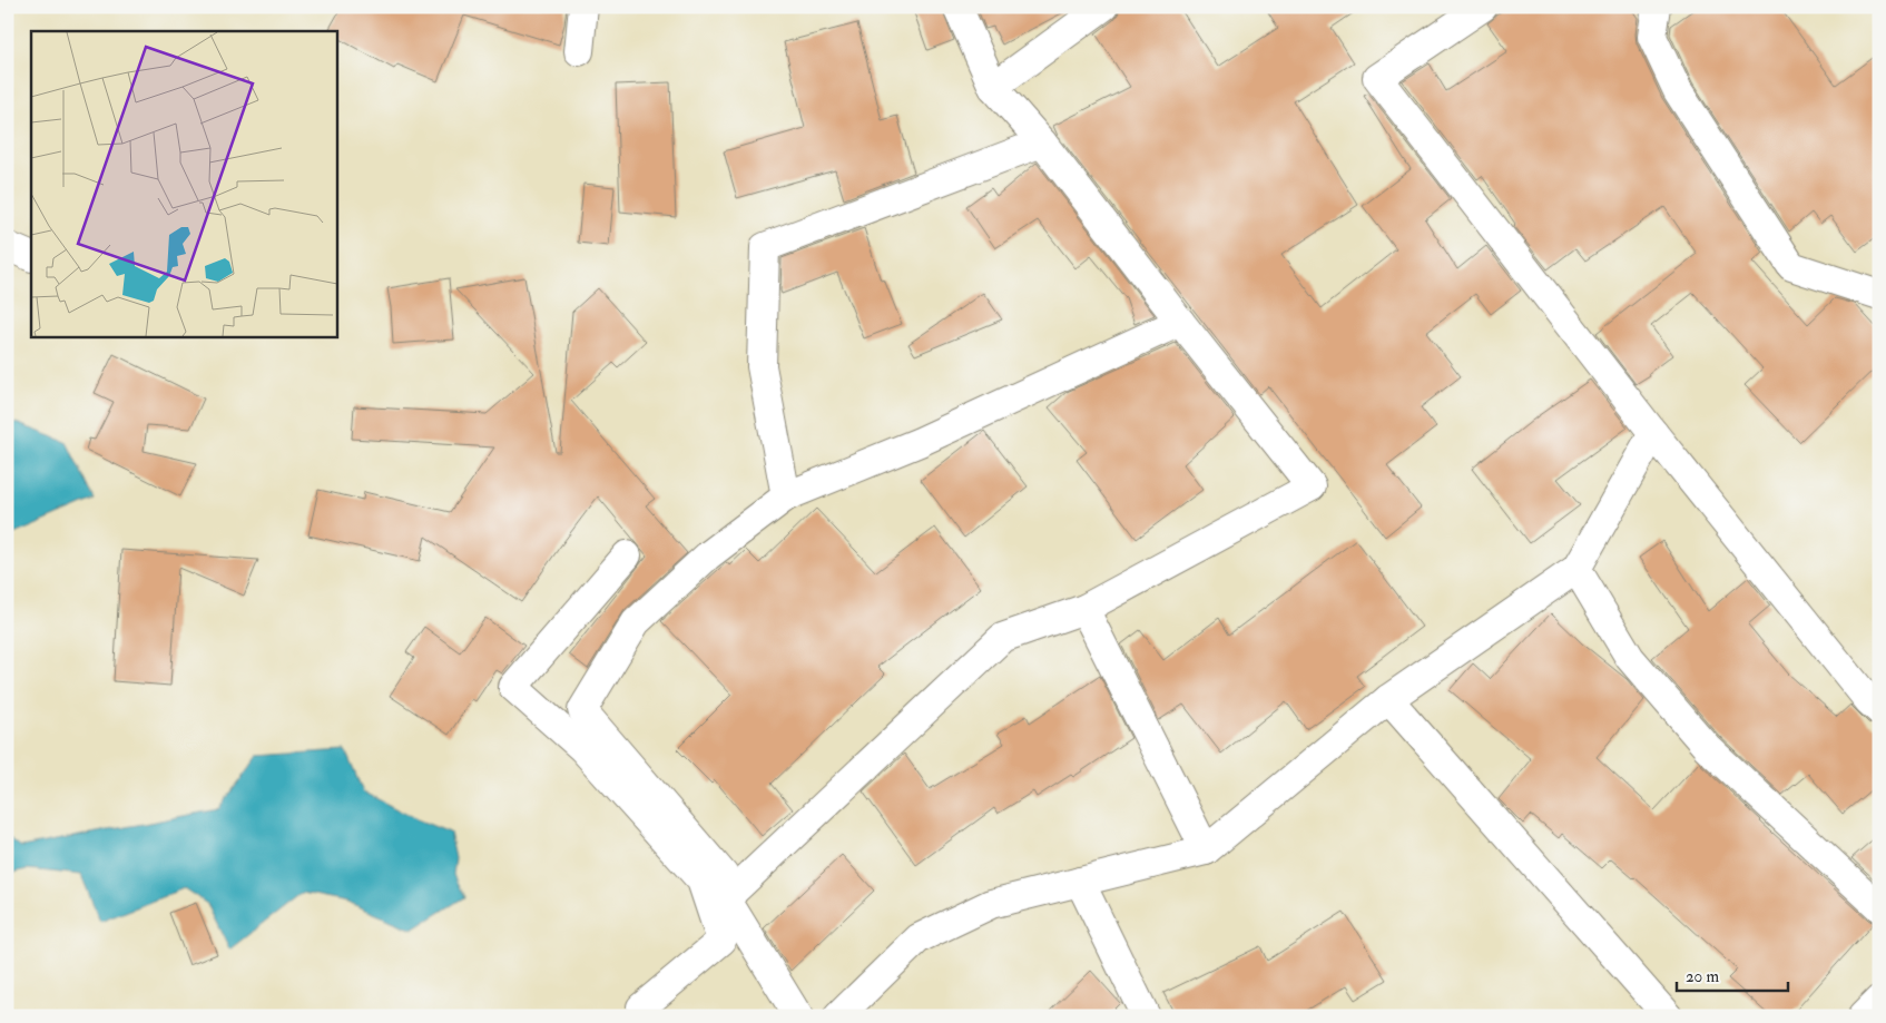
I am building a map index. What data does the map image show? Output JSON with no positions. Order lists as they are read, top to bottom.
{
  "scale_bar": "20 m"
}
